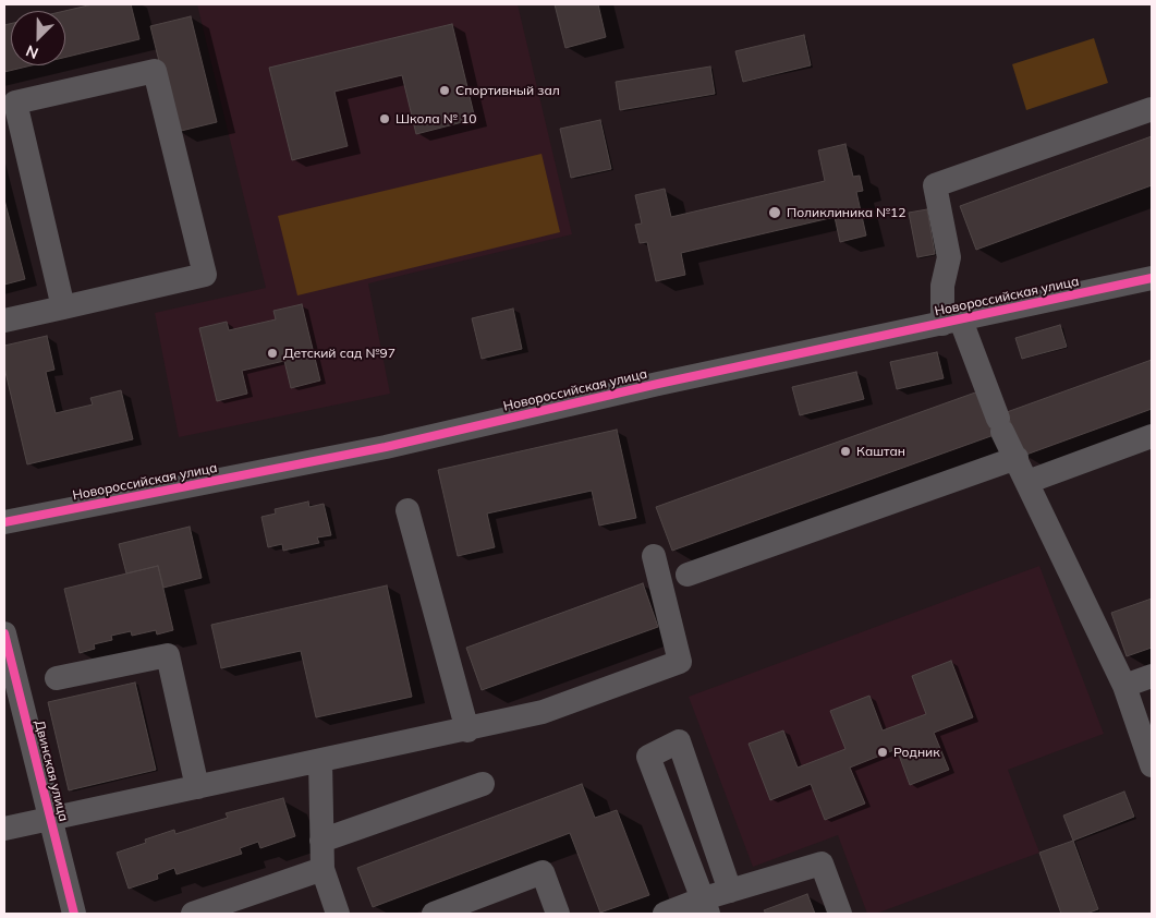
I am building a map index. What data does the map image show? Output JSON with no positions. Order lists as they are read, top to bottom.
{
  "streets": {
    "street": ["Новороссийская улица", "Двинская улица"]
  },
  "places": [
    "Спортивный зал",
    "Школа № 10",
    "Поликлиника №12",
    "Детский сад №97",
    "Каштан",
    "Родник"
  ],
  "north": "bottom left"
}
